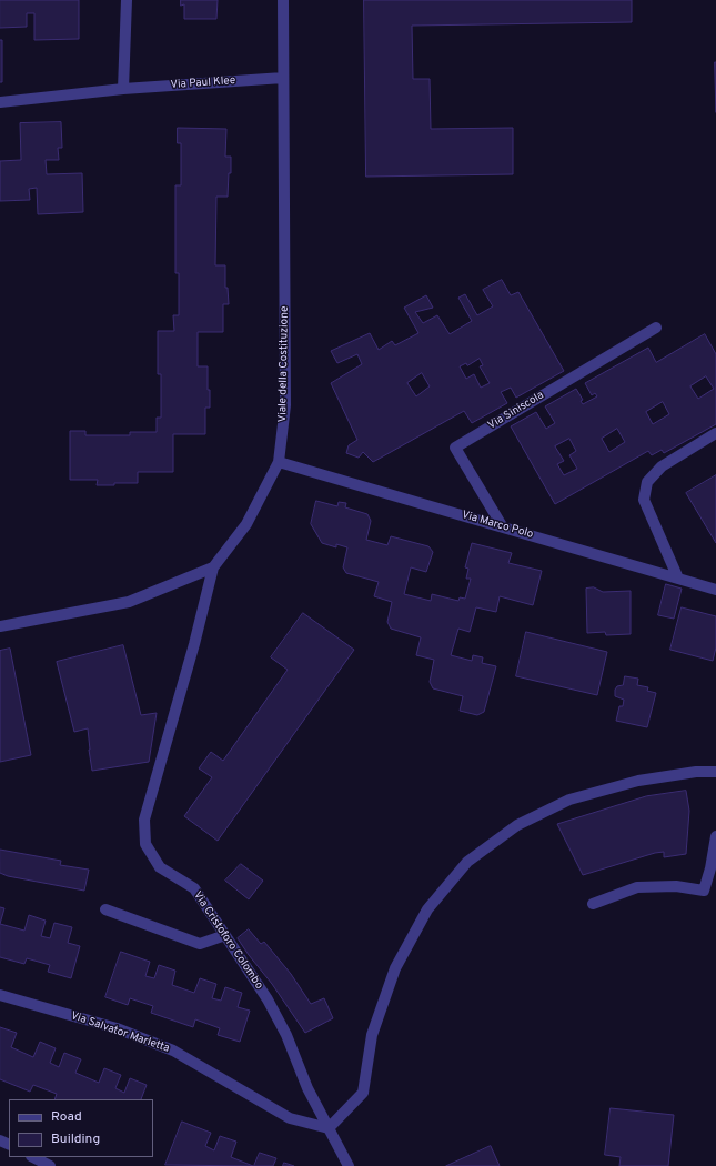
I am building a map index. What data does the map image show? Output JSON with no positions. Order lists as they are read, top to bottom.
{
  "streets": {
    "street": [
      "Via Paul Klee",
      "Viale della Costituzione",
      "Via Siniscola",
      "Via Marco Polo",
      "Via Cristoforo Colombo",
      "Via Salvator Marletta"
    ]
  },
  "crossings": [
    ["Via Paul Klee", "Viale della Costituzione"],
    ["Viale della Costituzione", "Via Marco Polo"],
    ["Viale della Costituzione", "Via Cristoforo Colombo"],
    ["Via Siniscola", "Via Marco Polo"],
    ["Via Cristoforo Colombo", "Via Salvator Marletta"]
  ],
  "legend": ["Road", "Building"]
}
